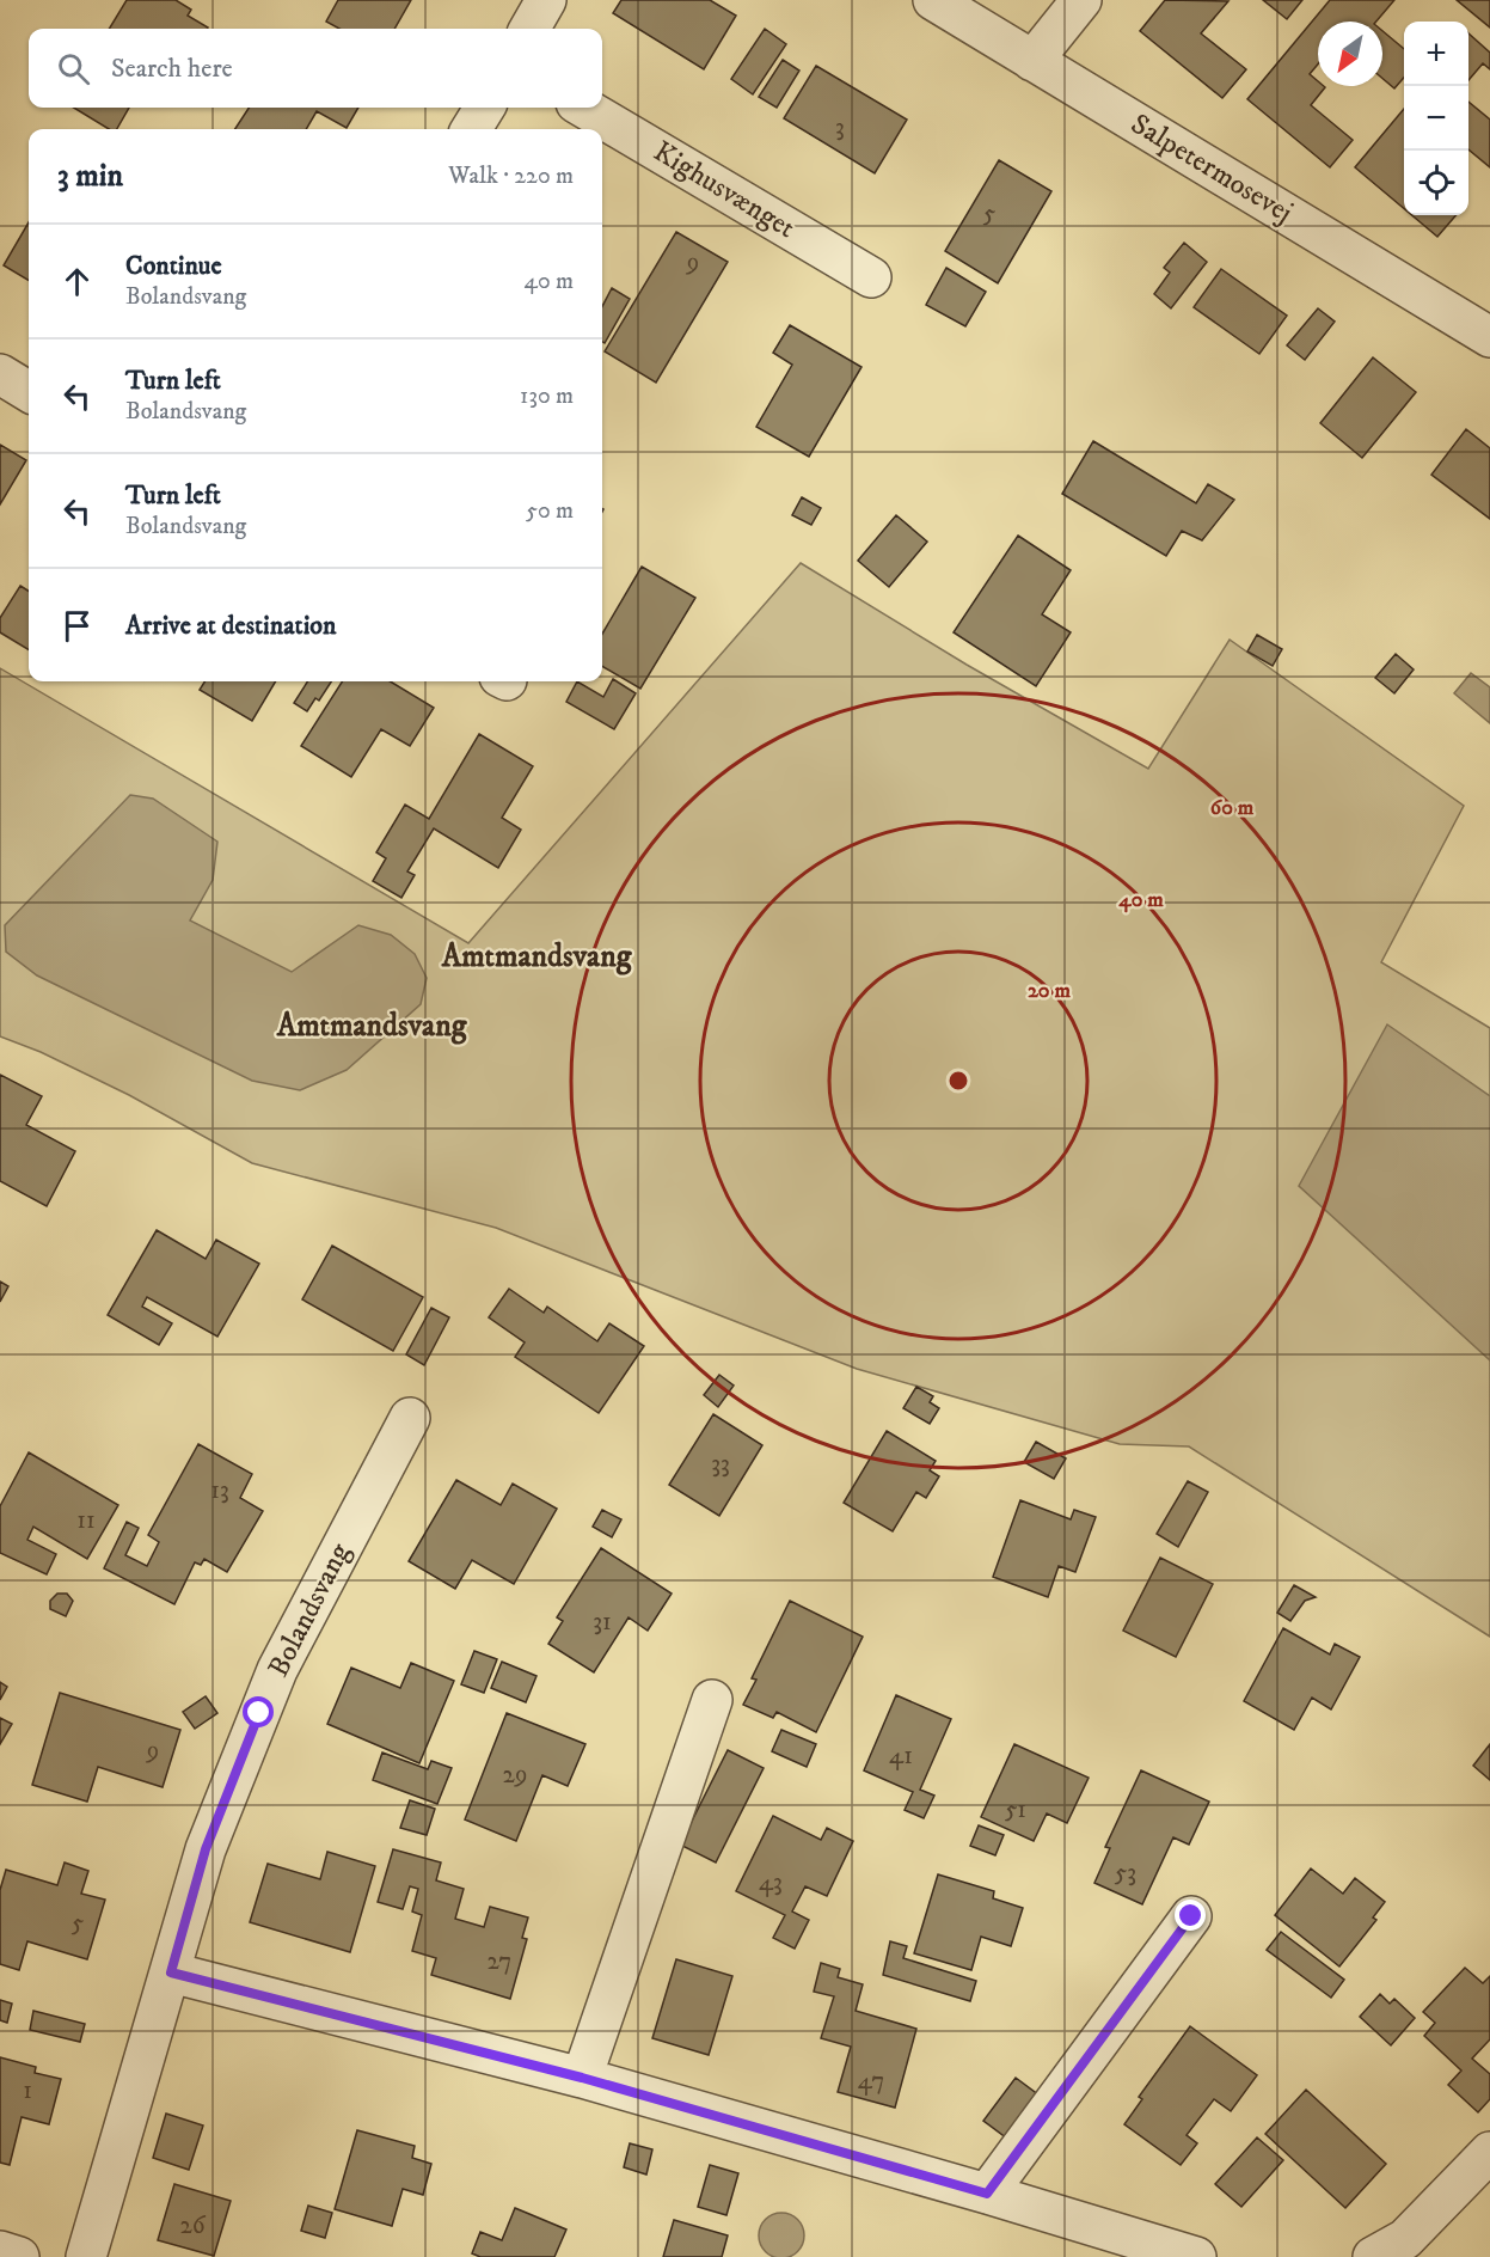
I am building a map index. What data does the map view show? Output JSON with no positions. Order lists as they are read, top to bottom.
{
  "streets": {
    "street": ["Salpetermosevej", "Kighusvænget", "Bolandsvang"]
  },
  "districts": ["Amtmandsvang", "Amtmandsvang"],
  "house_numbers": [
    "3",
    "5",
    "9",
    "33",
    "13",
    "11",
    "31",
    "9",
    "41",
    "29",
    "51",
    "53",
    "43",
    "5",
    "27",
    "47",
    "1",
    "26"
  ],
  "north": "bottom left",
  "page": {
    "map_buttons": ["+", "−"],
    "search": "Search here",
    "heading": ["3 min", "Walk · 220 m"],
    "list": [
      ["Continue", "Bolandsvang", "40 m"],
      ["Turn left", "Bolandsvang", "130 m"],
      ["Turn left", "Bolandsvang", "50 m"],
      "Arrive at destination"
    ]
  },
  "rings": ["60 m", "40 m", "20 m"]
}
